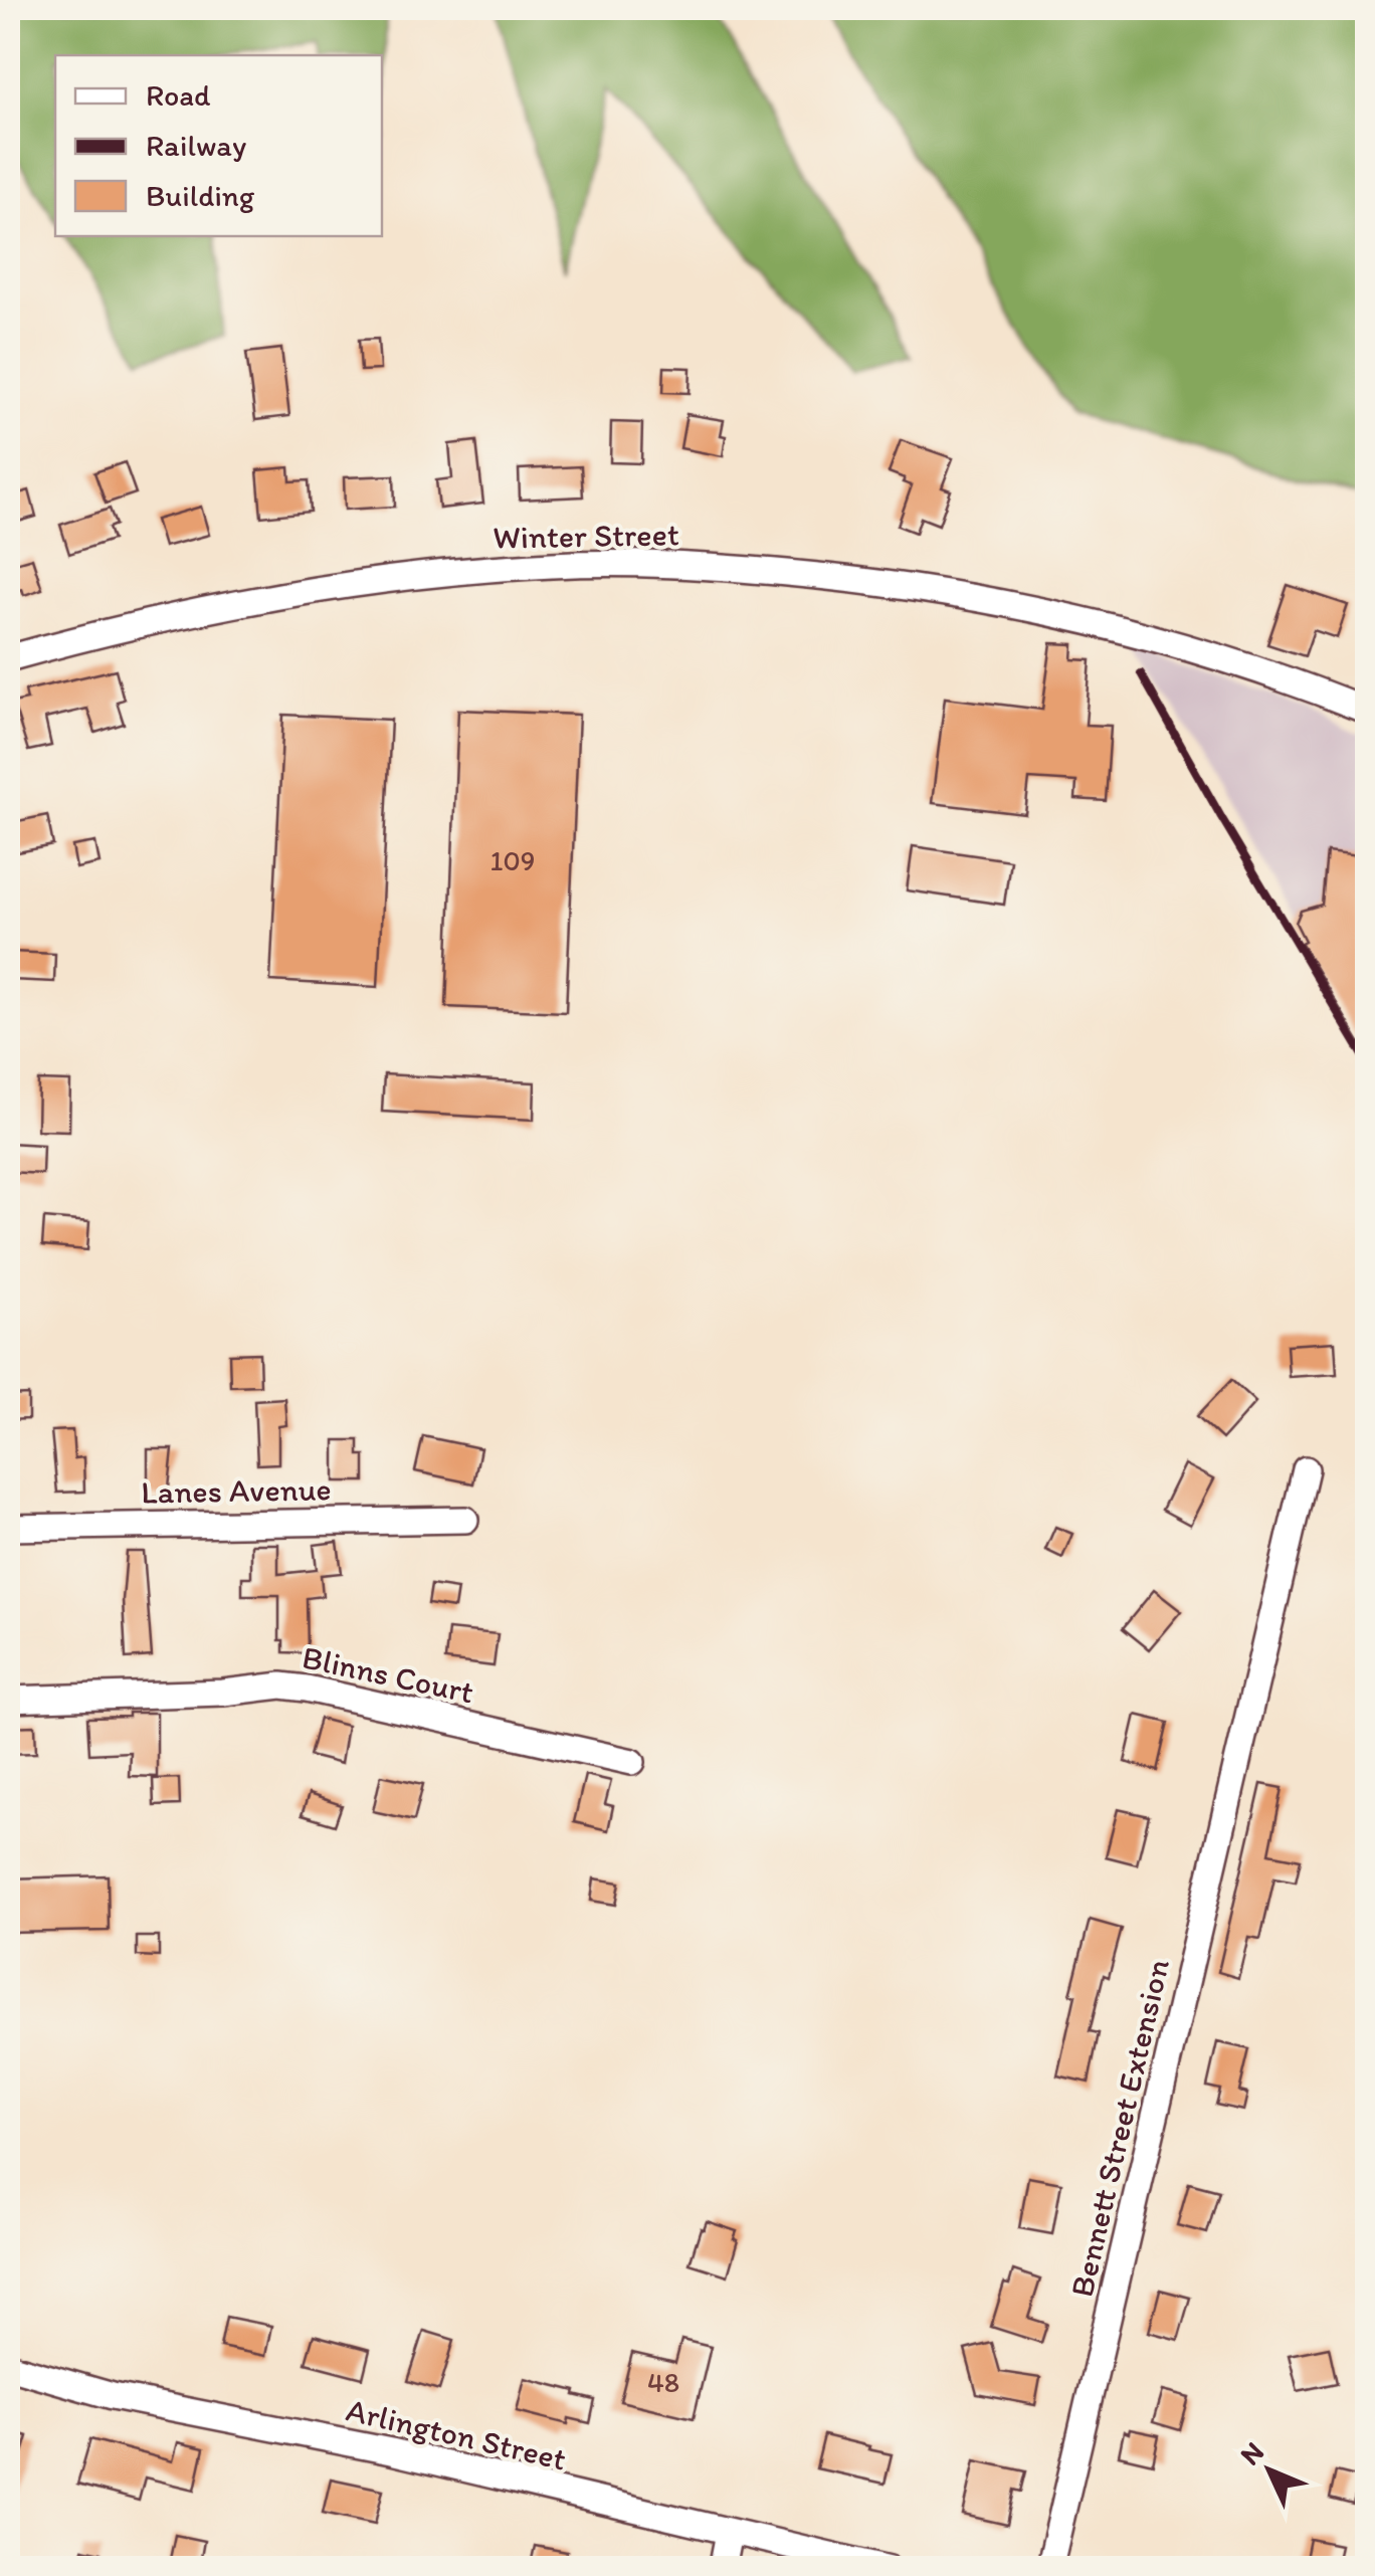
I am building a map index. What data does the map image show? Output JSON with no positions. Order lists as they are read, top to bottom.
{
  "streets": {
    "street": [
      "Winter Street",
      "Lanes Avenue",
      "Blinns Court",
      "Bennett Street Extension",
      "Arlington Street"
    ]
  },
  "house_numbers": ["109", "48"],
  "legend": ["Road", "Railway", "Building"],
  "north": "top left"
}
